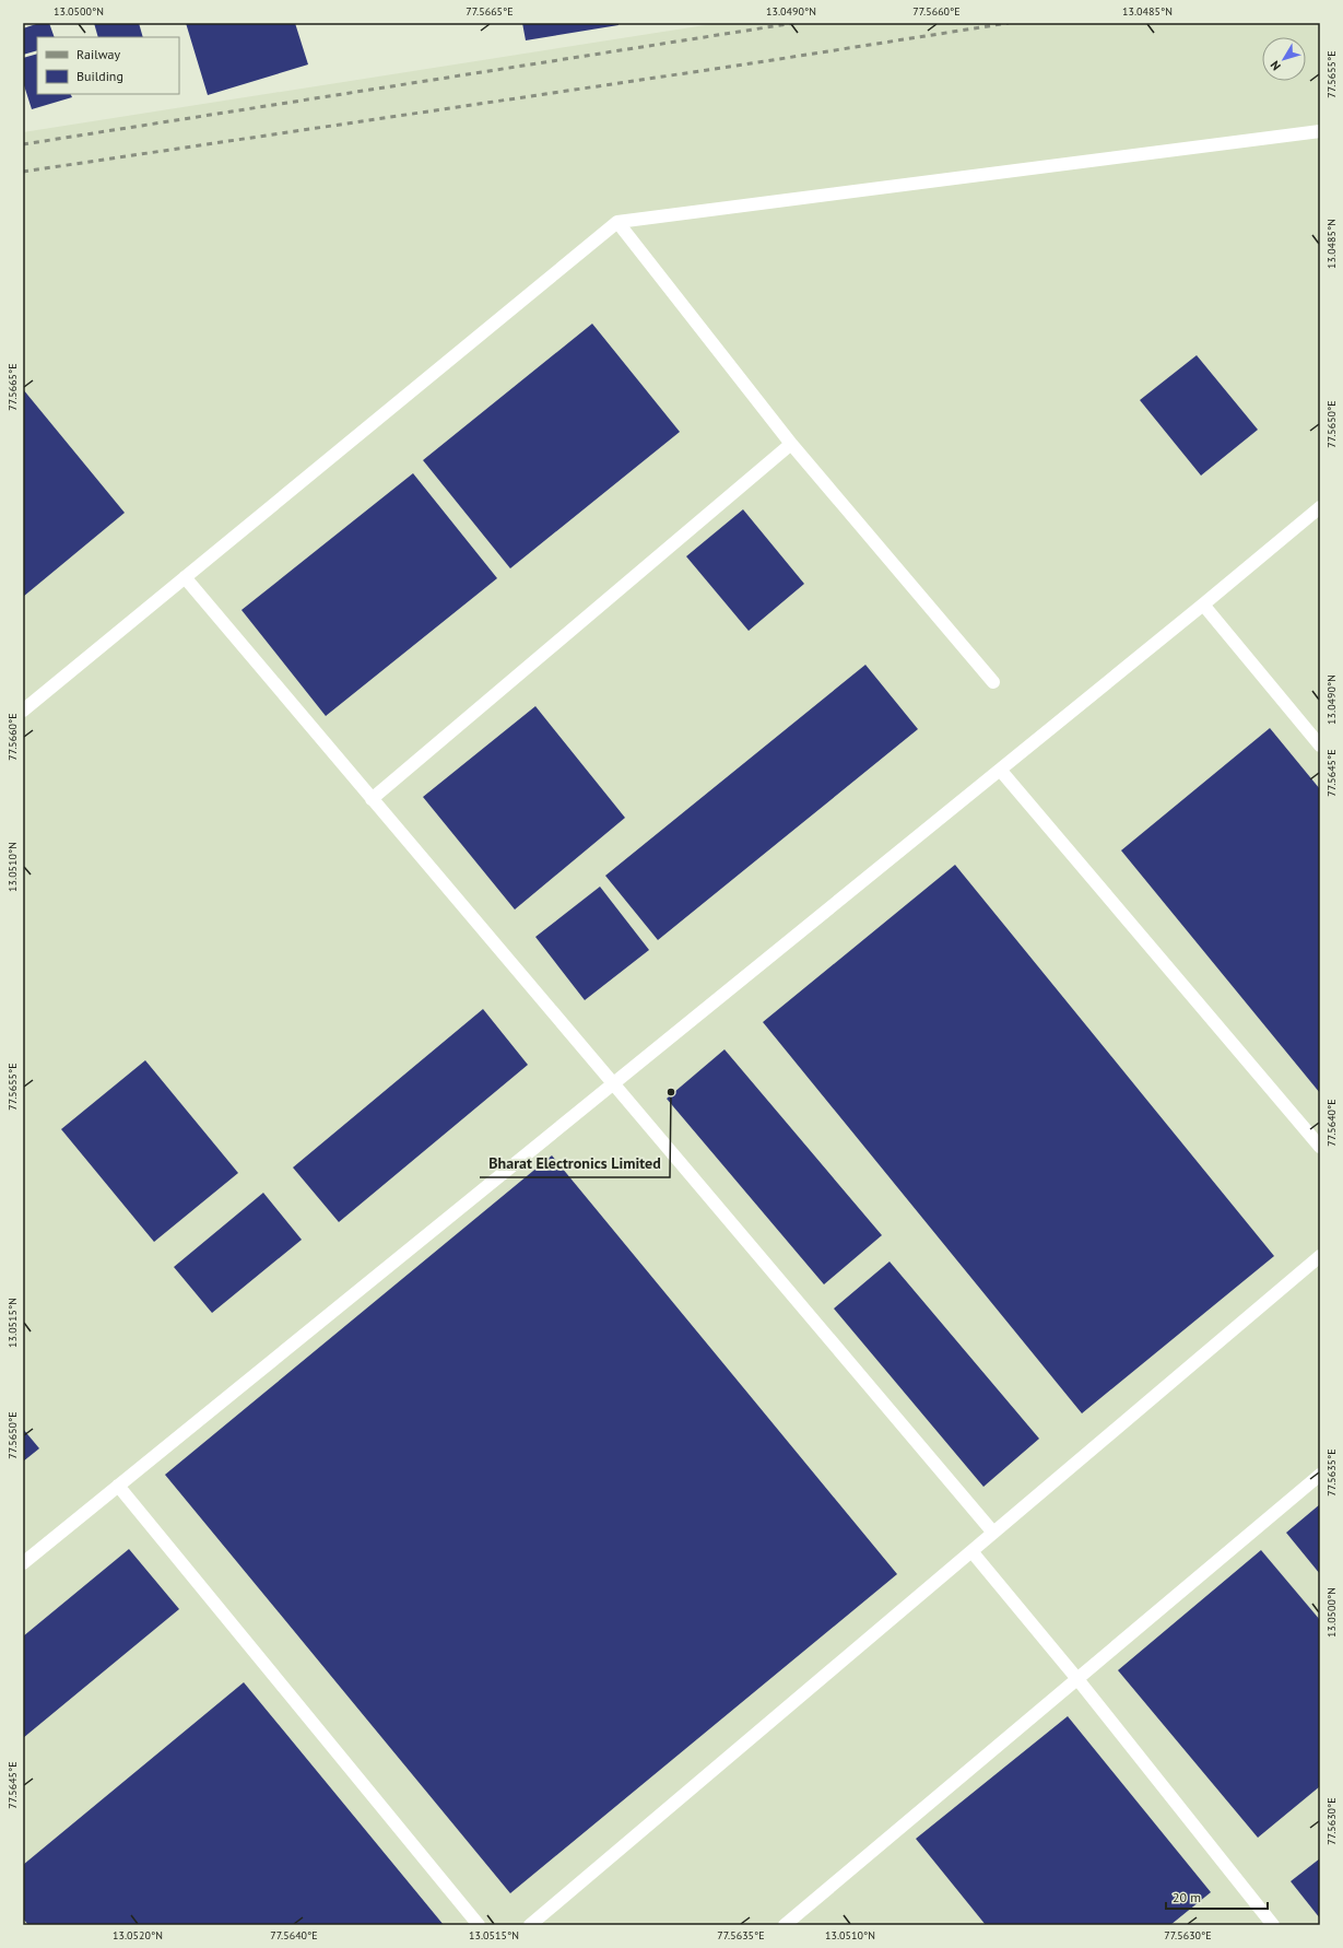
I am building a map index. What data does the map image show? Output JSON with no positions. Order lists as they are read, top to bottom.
{
  "places": ["Bharat Electronics Limited"],
  "legend": ["Railway", "Building"],
  "scale_bar": "20 m",
  "north": "bottom left",
  "coordinates": [
    "13.0500°N",
    "77.5665°E",
    "13.0490°N",
    "77.5660°E",
    "13.0485°N",
    "77.5655°E",
    "77.5650°E",
    "77.5645°E",
    "13.0510°N",
    "77.5640°E",
    "13.0515°N",
    "77.5635°E",
    "77.5630°E",
    "13.0520°N"
  ]
}
